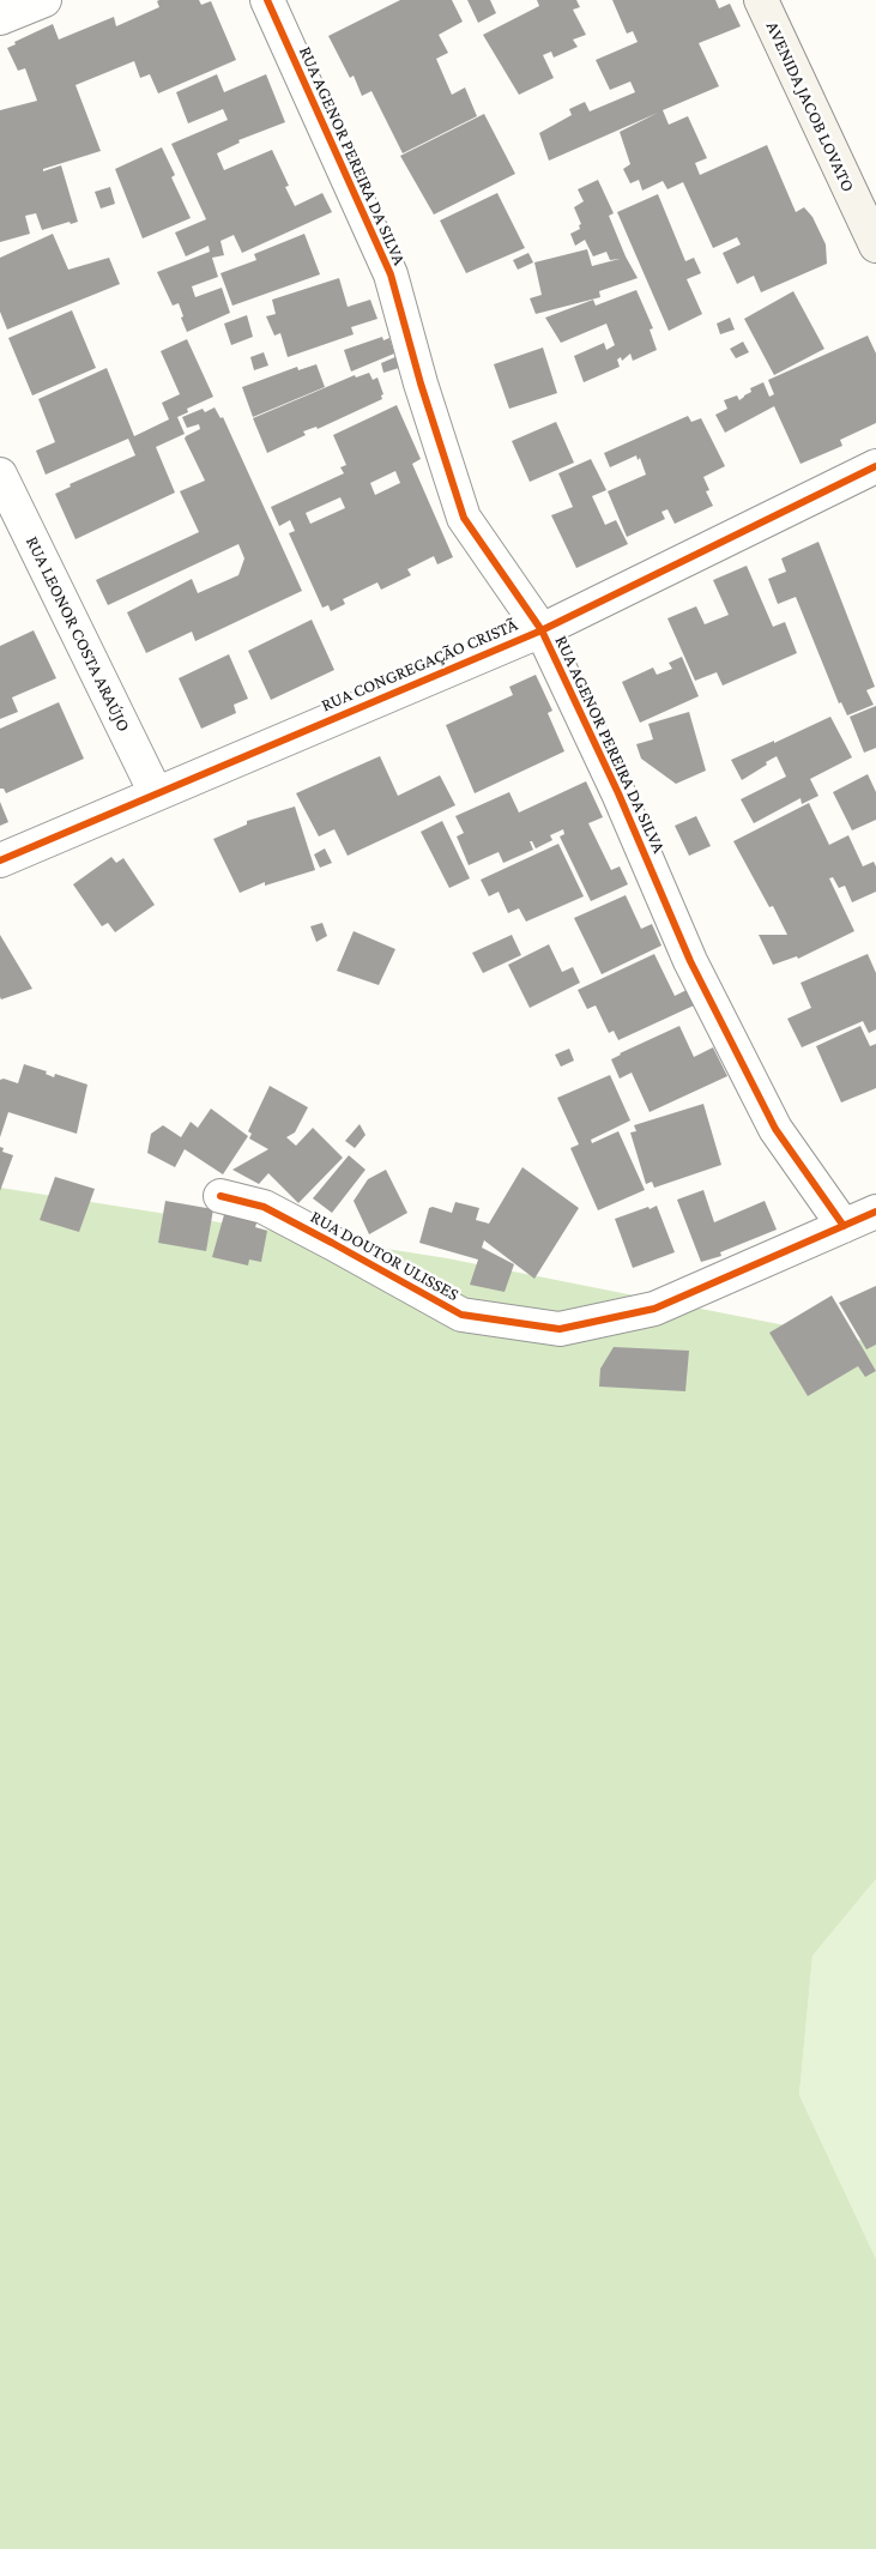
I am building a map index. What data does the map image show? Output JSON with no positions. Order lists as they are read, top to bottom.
{
  "streets": {
    "main road": ["AVENIDA JACOB LOVATO"],
    "street": [
      "RUA AGENOR PEREIRA DA SILVA",
      "RUA LEONOR COSTA ARAÚJO",
      "RUA CONGREGAÇÃO CRISTÃ",
      "RUA DOUTOR ULISSES"
    ]
  },
  "crossings": [
    ["RUA AGENOR PEREIRA DA SILVA", "RUA CONGREGAÇÃO CRISTÃ"],
    ["RUA AGENOR PEREIRA DA SILVA", "RUA DOUTOR ULISSES"],
    ["RUA LEONOR COSTA ARAÚJO", "RUA CONGREGAÇÃO CRISTÃ"]
  ]
}
